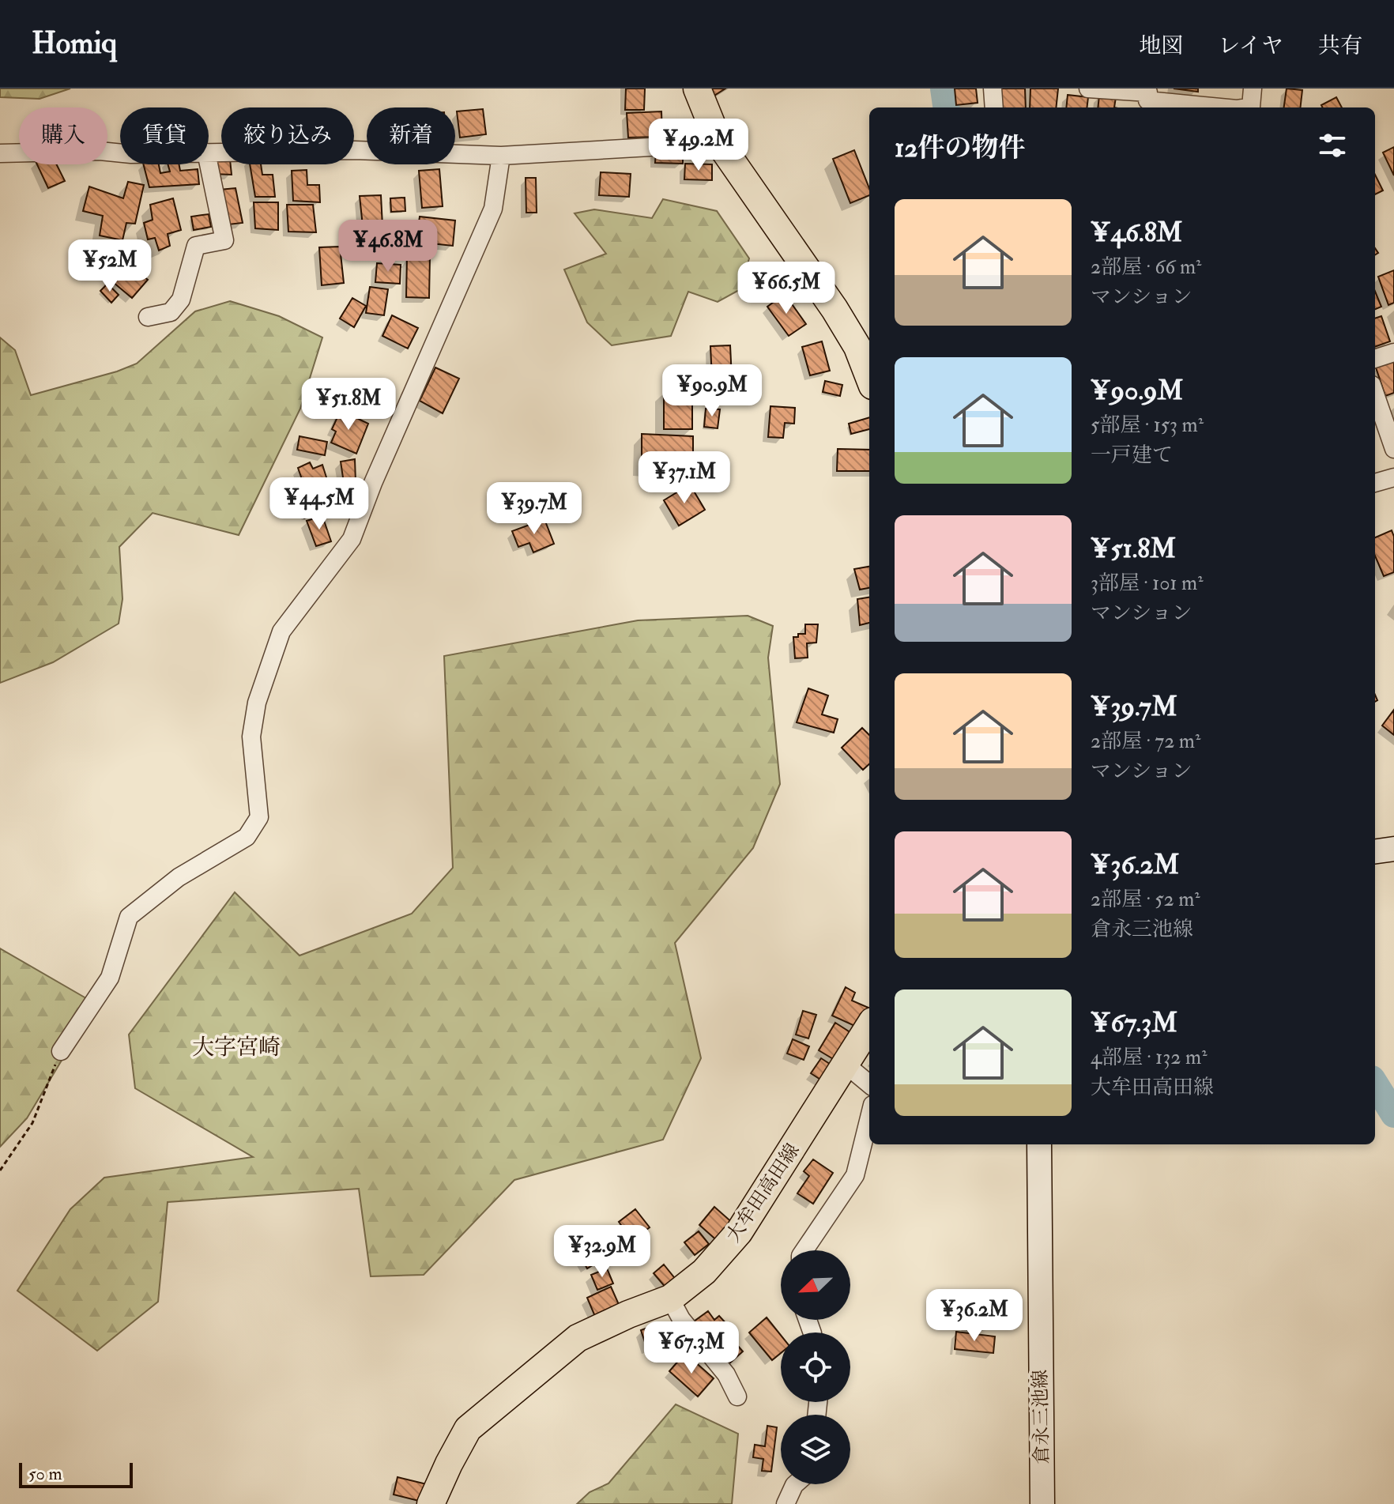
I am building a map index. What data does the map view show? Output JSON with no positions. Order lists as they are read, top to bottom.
{
  "streets": {
    "main road": ["大牟田高田線", "倉永三池線"]
  },
  "districts": ["大字宮崎"],
  "scale_bar": "50 m",
  "north": "bottom left",
  "page": {
    "header": "Homiq",
    "nav": ["地図", "レイヤ", "共有"],
    "chip": [
      "購入",
      "賃貸",
      "絞り込み",
      "新着"
    ],
    "heading": "12件の物件",
    "price": [
      "¥49.2M",
      "¥46.8M",
      "¥52M",
      "¥66.5M",
      "¥90.9M",
      "¥51.8M",
      "¥37.1M",
      "¥44.5M",
      "¥39.7M",
      "¥32.9M",
      "¥36.2M",
      "¥67.3M"
    ],
    "list": [
      {
        "name": "¥46.8M",
        "note": "2部屋 · 66 m² · マンション"
      },
      {
        "name": "¥90.9M",
        "note": "5部屋 · 153 m² · 一戸建て"
      },
      {
        "name": "¥51.8M",
        "note": "3部屋 · 101 m² · マンション"
      },
      {
        "name": "¥39.7M",
        "note": "2部屋 · 72 m² · マンション"
      },
      {
        "name": "¥36.2M",
        "note": "2部屋 · 52 m² · 倉永三池線"
      },
      {
        "name": "¥67.3M",
        "note": "4部屋 · 132 m² · 大牟田高田線"
      }
    ],
    "scale": "50 m"
  }
}
